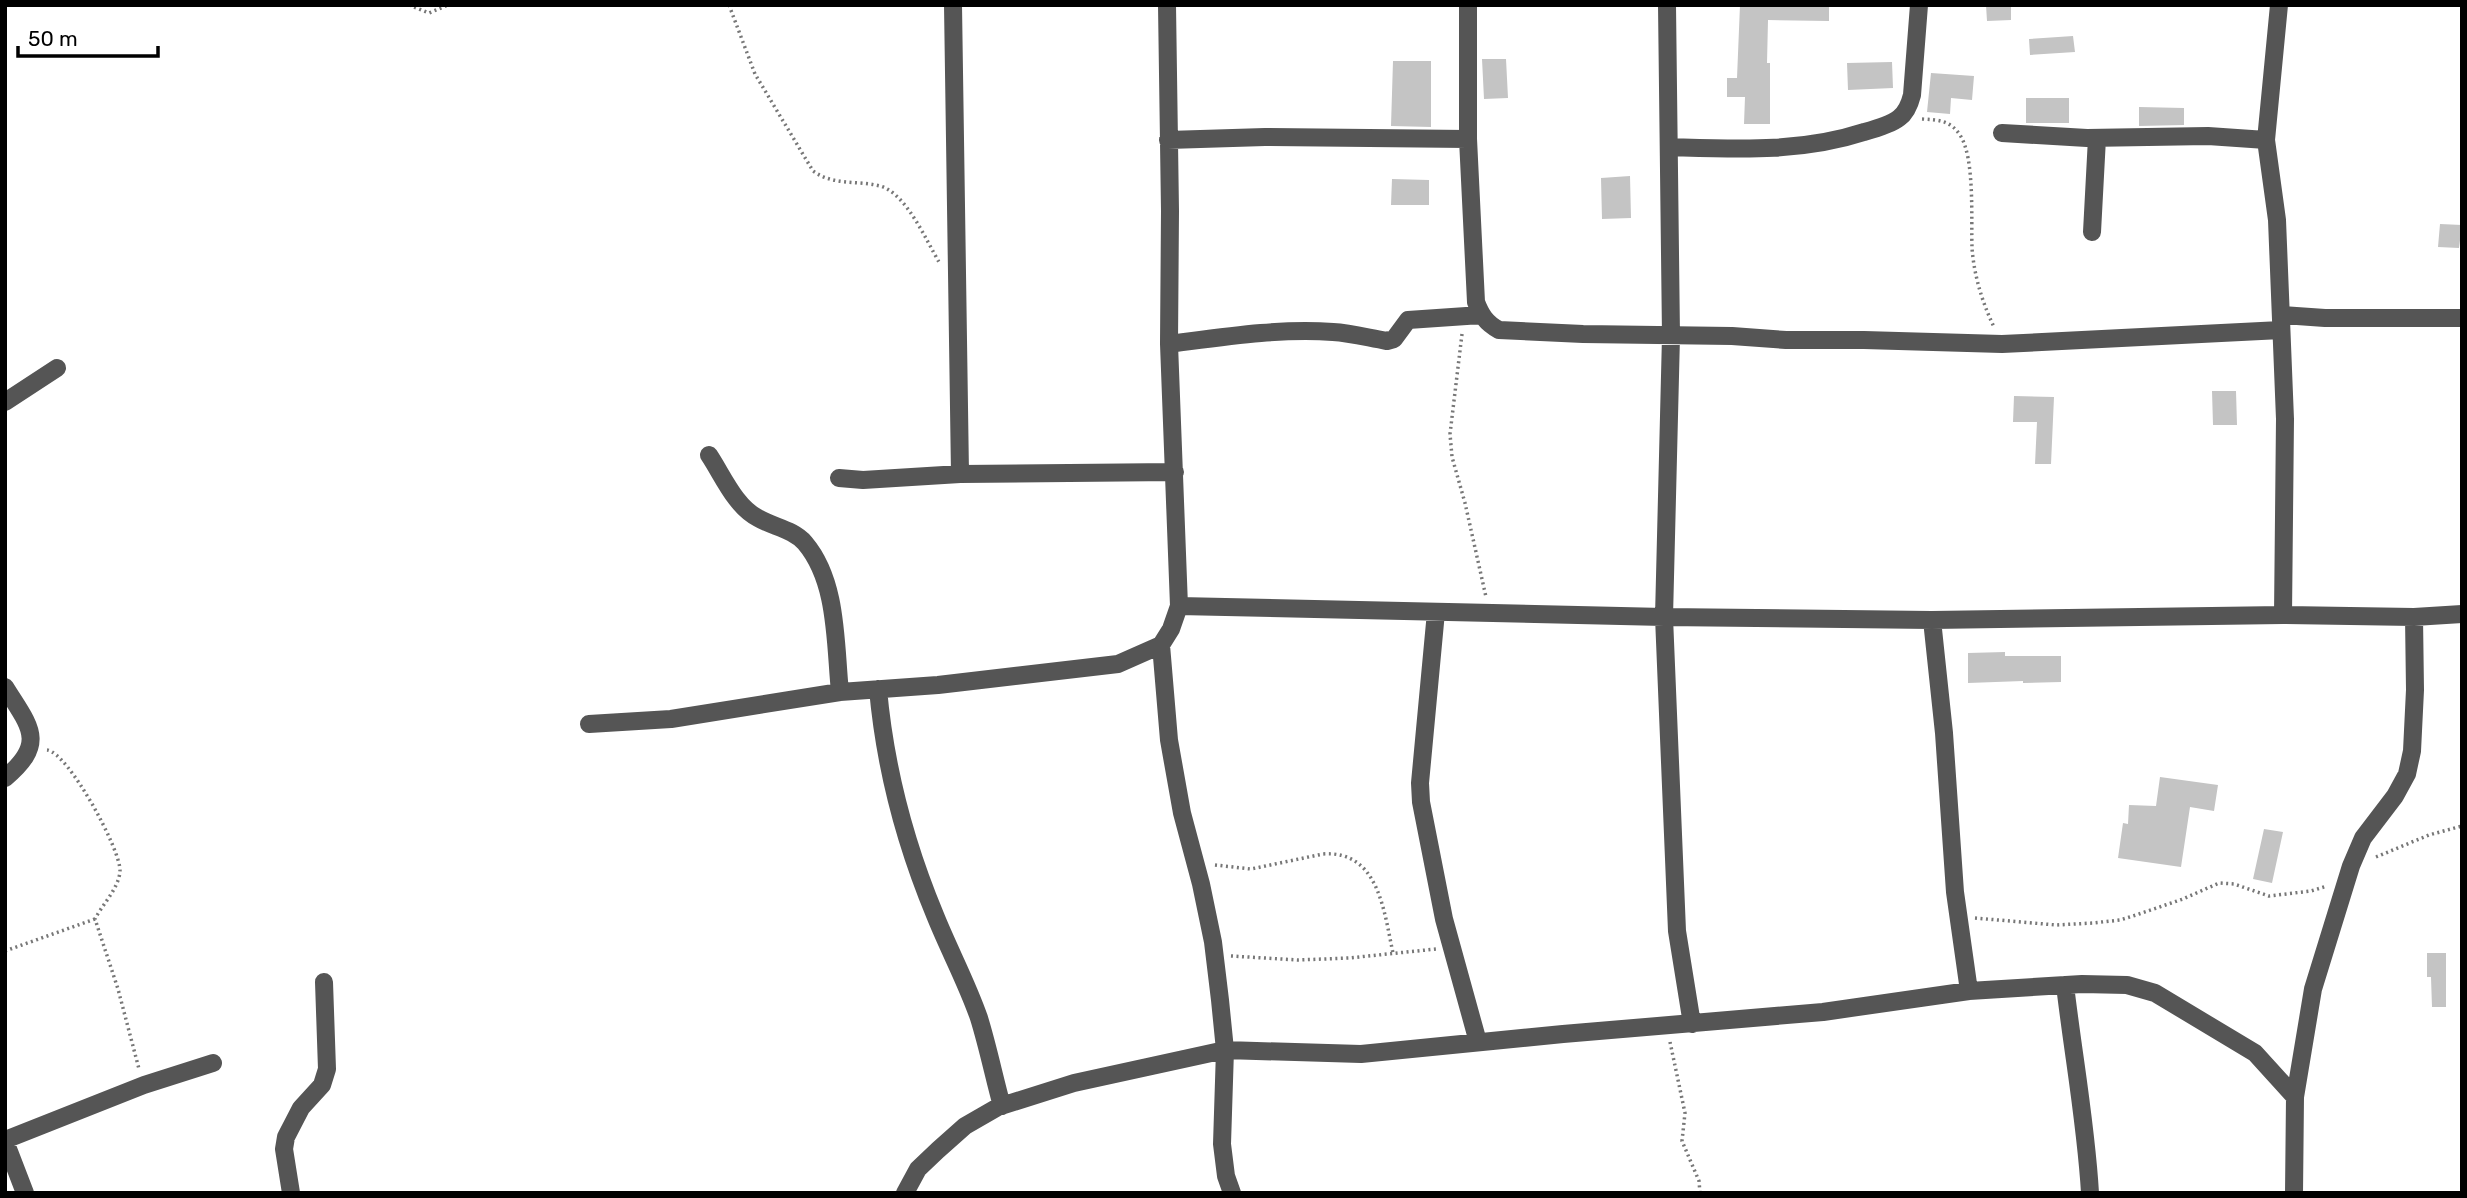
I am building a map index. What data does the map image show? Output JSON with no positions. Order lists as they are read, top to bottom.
{
  "scale_bar": "50 m"
}
